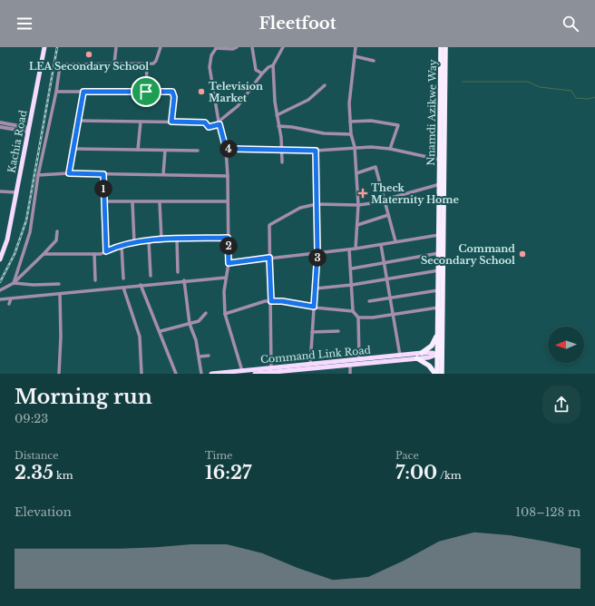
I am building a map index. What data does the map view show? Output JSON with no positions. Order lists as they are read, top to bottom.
{
  "streets": {
    "highway": ["Nnamdi Azikwe Way"],
    "main road": ["Kachia Road", "Command Link Road"]
  },
  "crossings": [
    ["Nnamdi Azikwe Way", "Command Link Road"]
  ],
  "places": {
    "other": ["LEA Secondary School", "Television Market", "Command Secondary School"],
    "health": ["Theck Maternity Home"]
  },
  "north": "left",
  "page": {
    "header": "Fleetfoot",
    "pins": [
      "4",
      "1",
      "2",
      "3"
    ],
    "heading": ["Morning run", "09:23"],
    "stats": [
      ["Distance", "2.35 km"],
      ["Time", "16:27"],
      ["Pace", "7:00 /km"]
    ],
    "chart": ["Elevation", "108–128 m"]
  }
}
